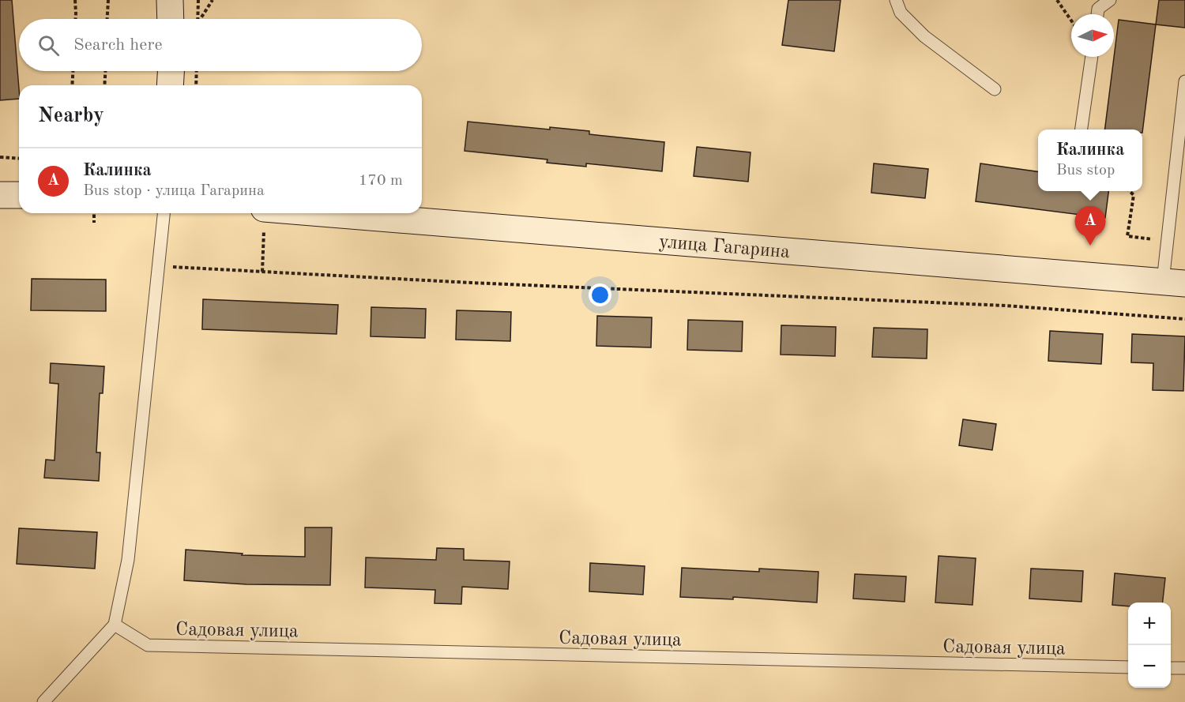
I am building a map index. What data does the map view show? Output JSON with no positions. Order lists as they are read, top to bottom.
{
  "streets": {
    "main road": ["улица Гагарина"],
    "lane": ["Садовая улица"]
  },
  "north": "right",
  "page": {
    "search": "Search here",
    "heading": "Nearby",
    "popup": ["Калинка", "Bus stop"],
    "list": [
      {
        "mark": "A",
        "name": "Калинка",
        "note": "Bus stop · улица Гагарина",
        "value": "170 m"
      }
    ],
    "pins": "A",
    "map_buttons": ["+", "−"]
  }
}
